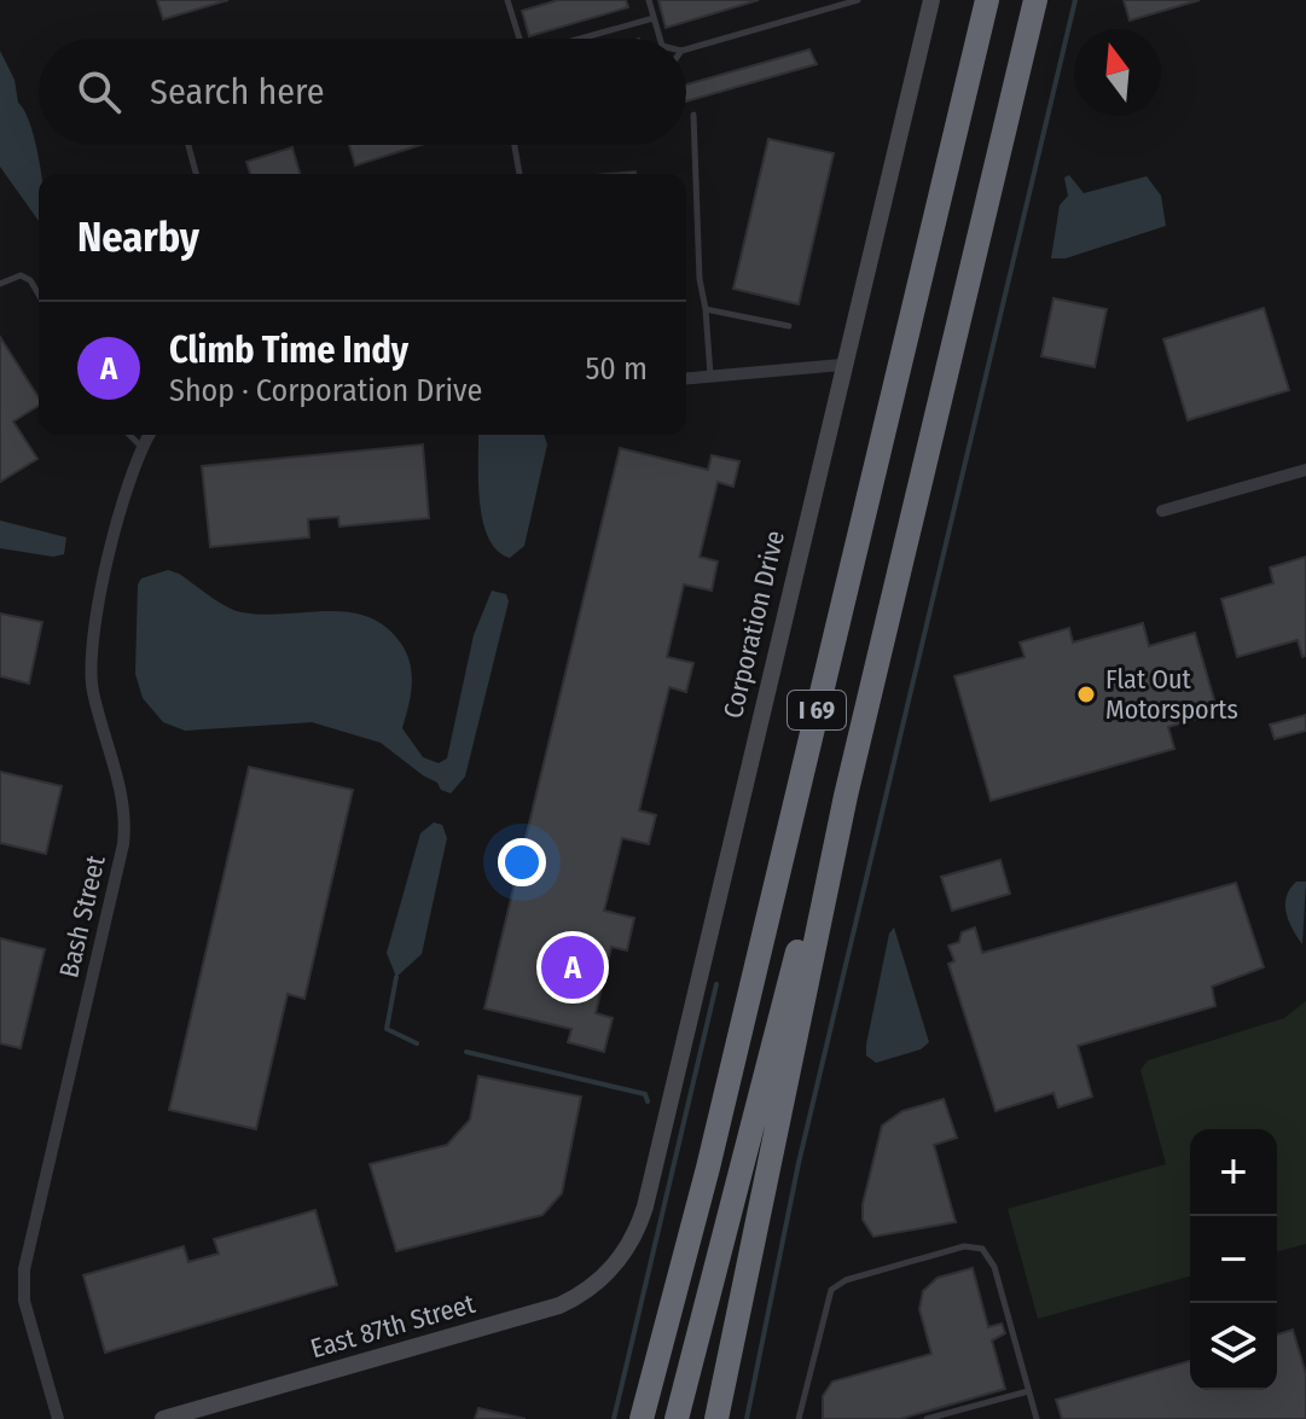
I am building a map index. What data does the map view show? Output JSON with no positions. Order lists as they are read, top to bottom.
{
  "streets": {
    "highway": ["I 69"],
    "street": ["Corporation Drive", "Bash Street", "East 87th Street"]
  },
  "crossings": [
    ["Corporation Drive", "East 87th Street"]
  ],
  "places": ["Flat Out Motorsports"],
  "north": "top",
  "page": {
    "search": "Search here",
    "heading": "Nearby",
    "list": [
      {
        "mark": "A",
        "name": "Climb Time Indy",
        "note": "Shop · Corporation Drive",
        "value": "50 m"
      }
    ],
    "pins": "A",
    "map_buttons": ["+", "−"]
  }
}
